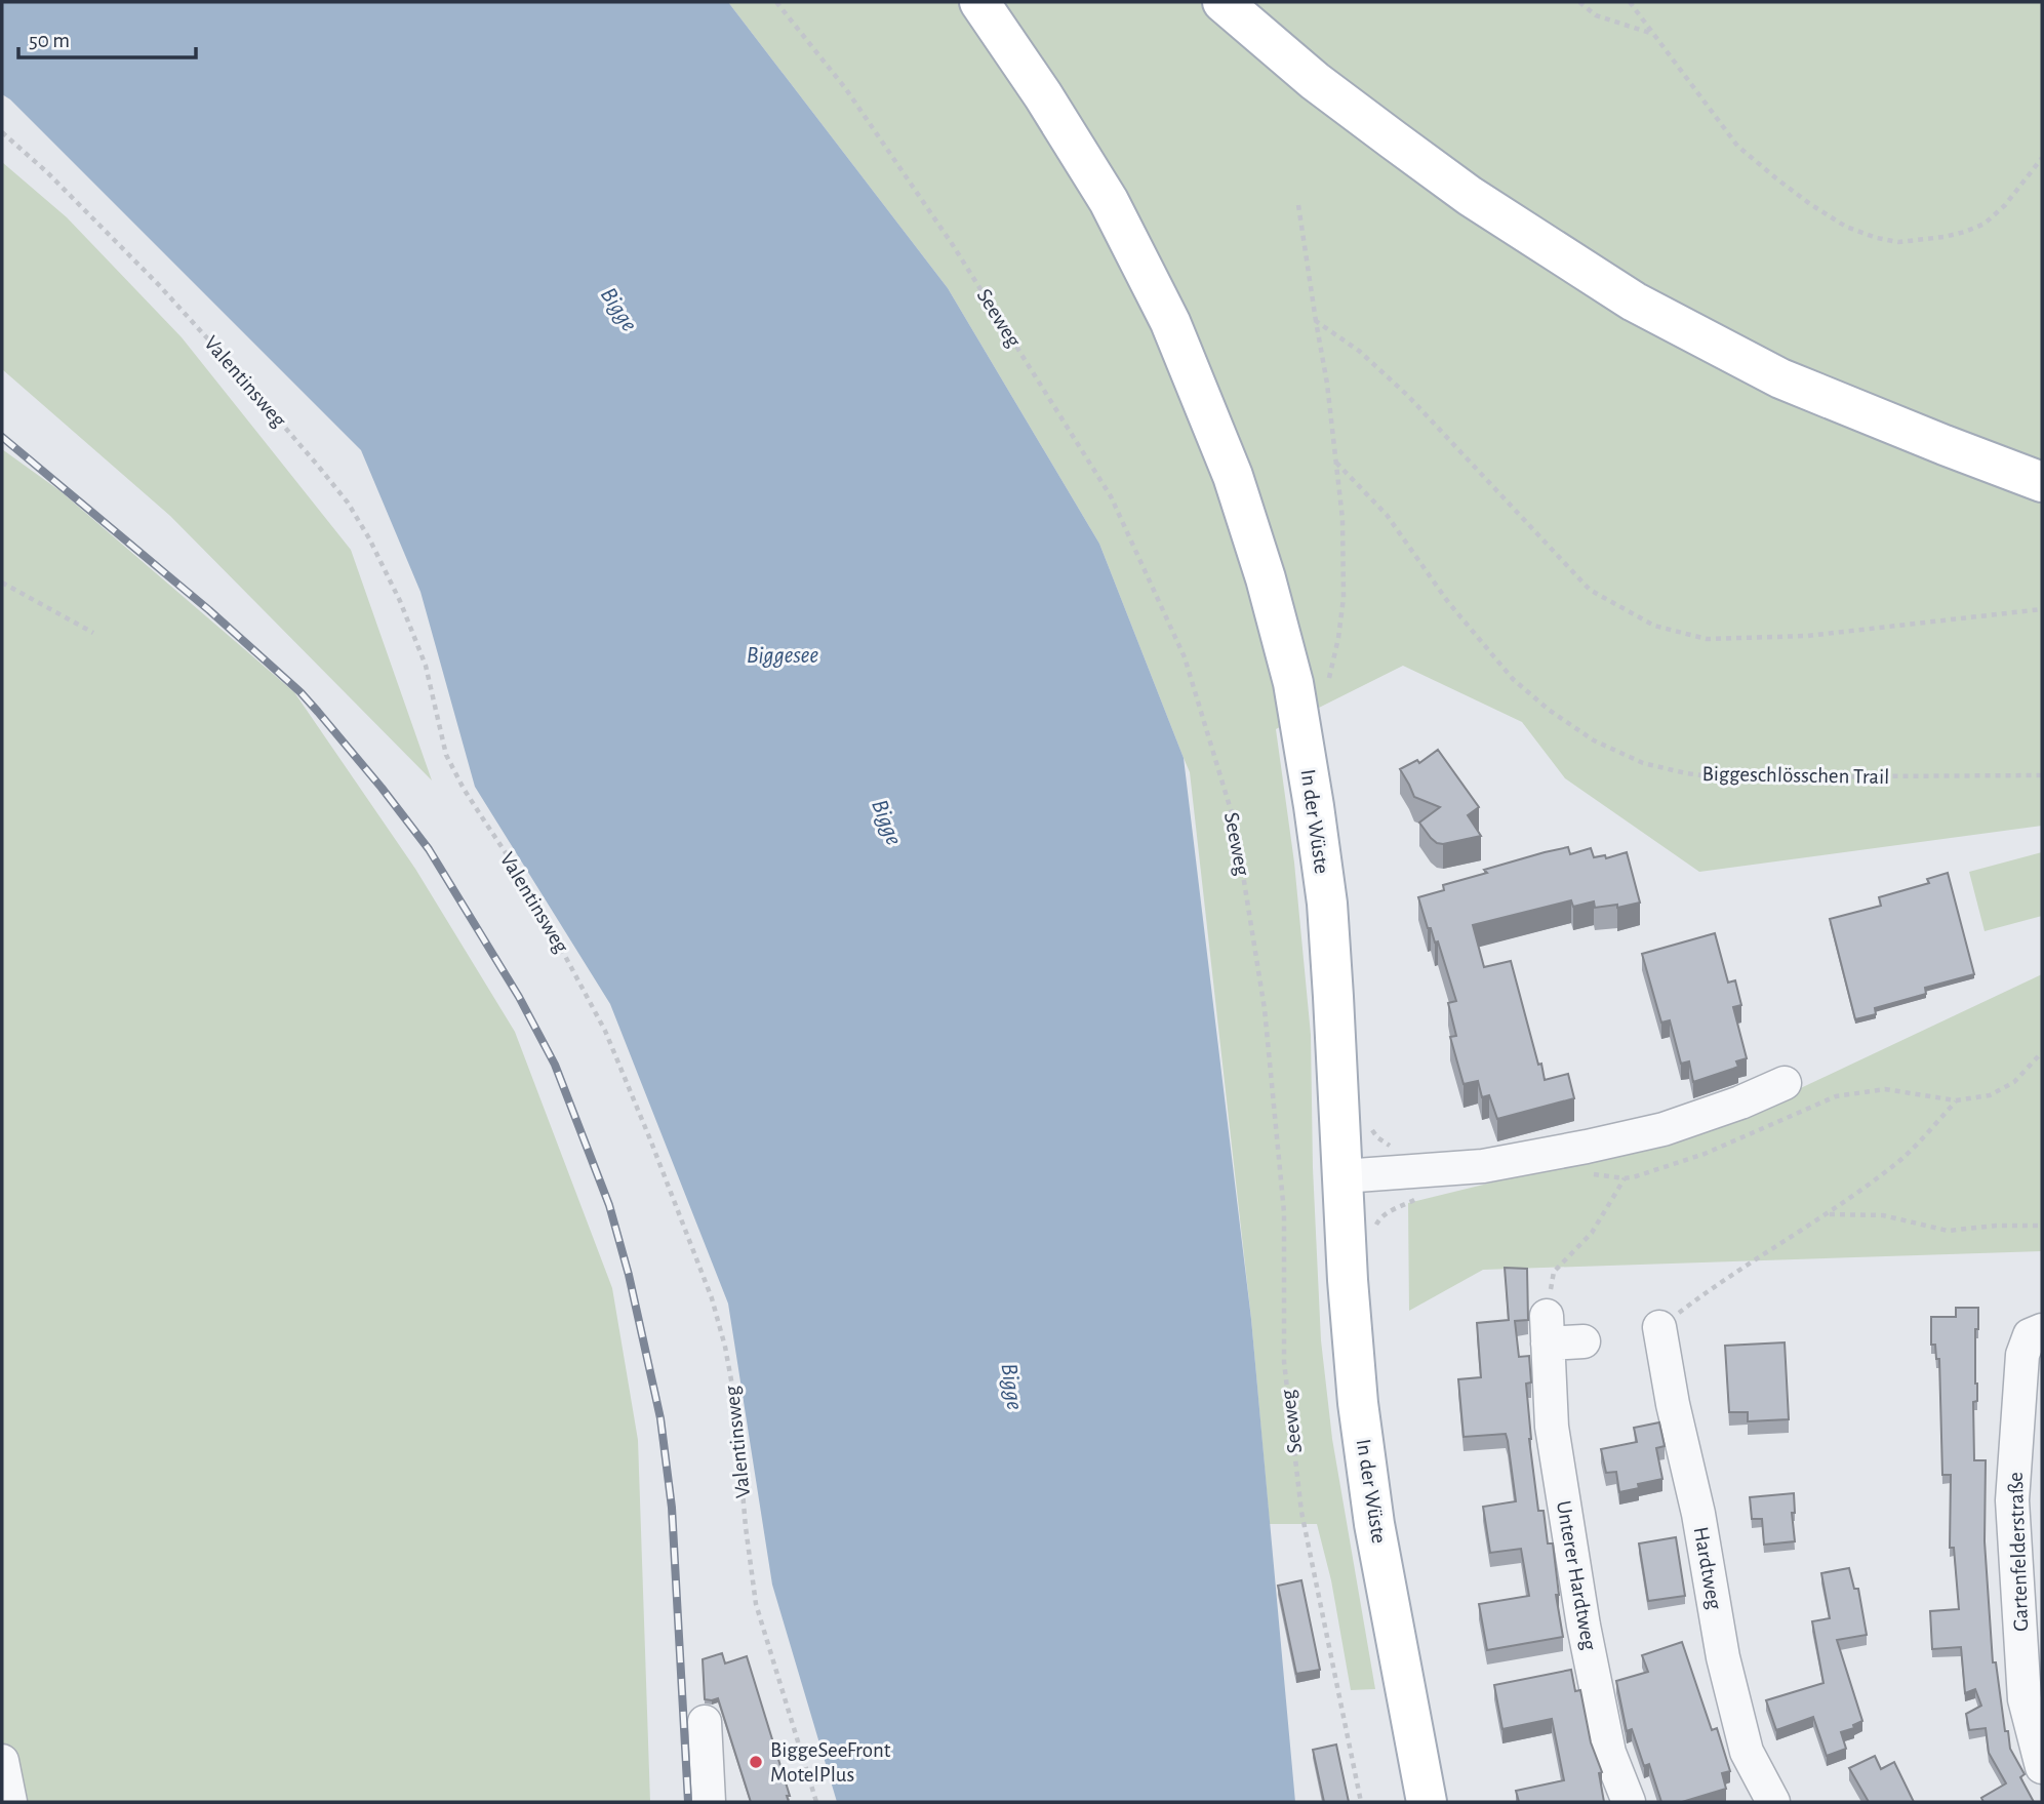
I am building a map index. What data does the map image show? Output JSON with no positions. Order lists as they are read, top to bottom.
{
  "streets": {
    "main road": ["In der Wüste"],
    "street": ["Gartenfelderstraße", "Hardtweg", "Unterer Hardtweg"],
    "path": ["Seeweg", "Valentinsweg", "Biggeschlösschen Trail"]
  },
  "water": ["Bigge", "Biggesee"],
  "places": ["BiggeSeeFront MotelPlus"],
  "scale_bar": "50 m"
}
